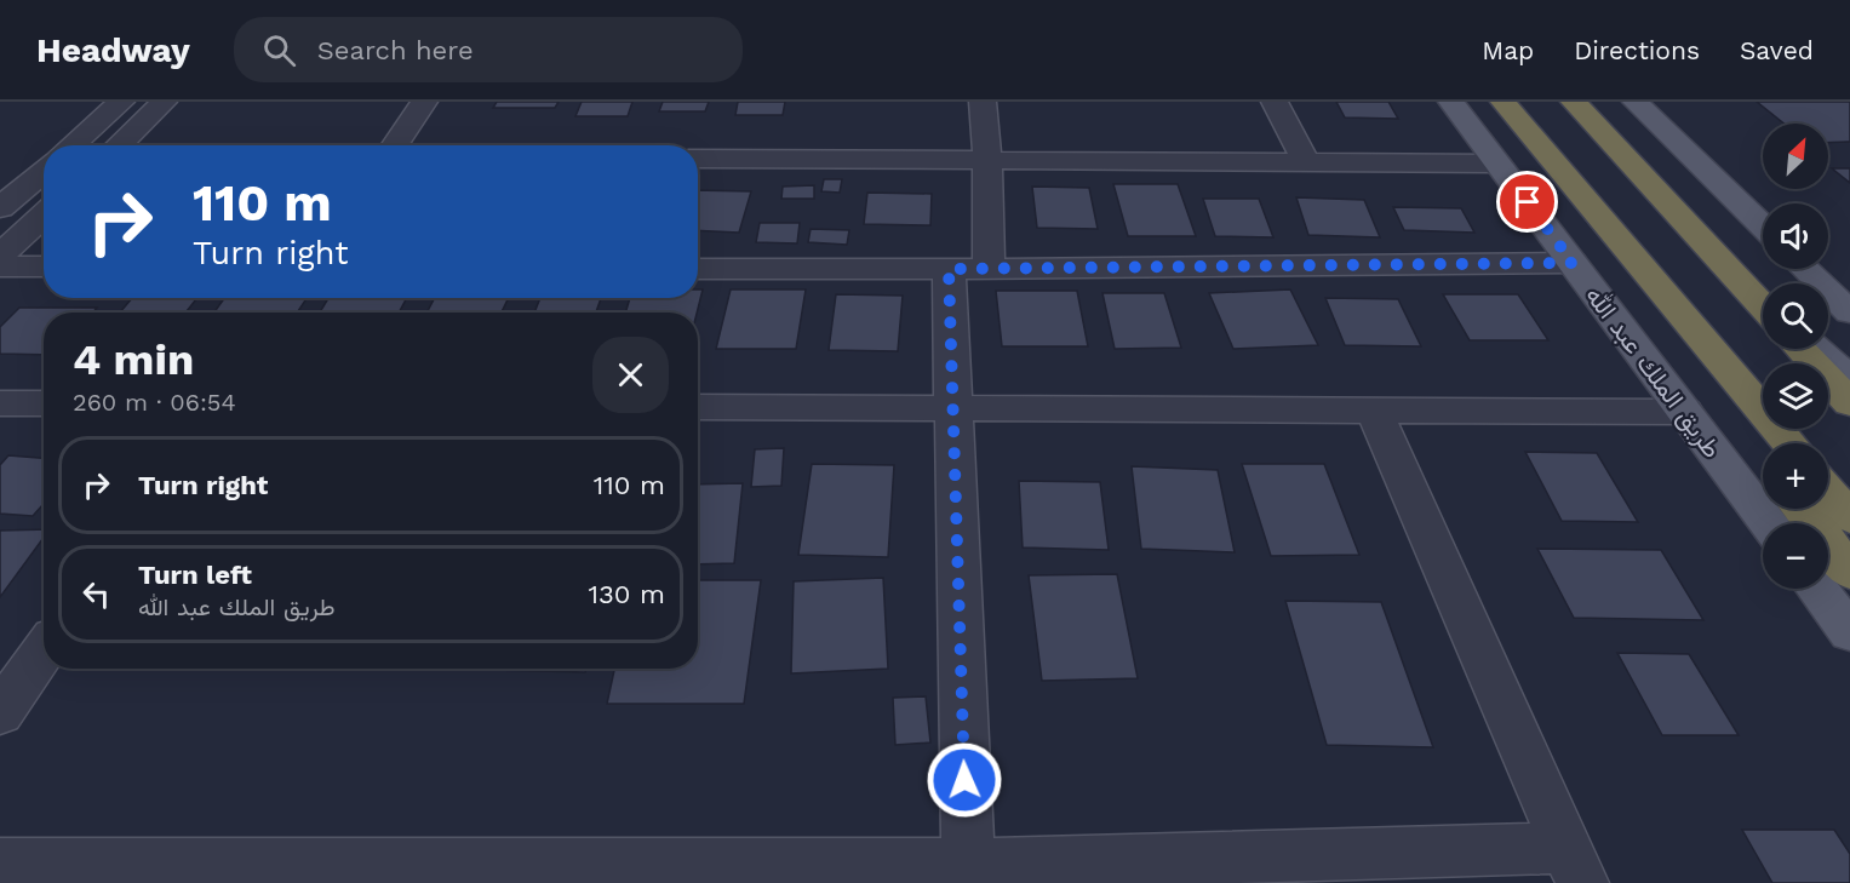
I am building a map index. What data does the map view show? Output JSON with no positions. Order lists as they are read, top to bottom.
{
  "streets": {
    "highway": ["طريق الملك عبد الله"]
  },
  "north": "top right",
  "page": {
    "header": "Headway",
    "search": "Search here",
    "nav": ["Map", "Directions", "Saved"],
    "map_buttons": ["+", "−"],
    "turn": ["110 m", "Turn right"],
    "heading": ["4 min", "260 m · 06:54"],
    "list": [
      {
        "name": "Turn right",
        "value": "110 m"
      },
      {
        "name": "Turn left",
        "note": "طريق الملك عبد الله",
        "value": "130 m"
      }
    ]
  }
}
